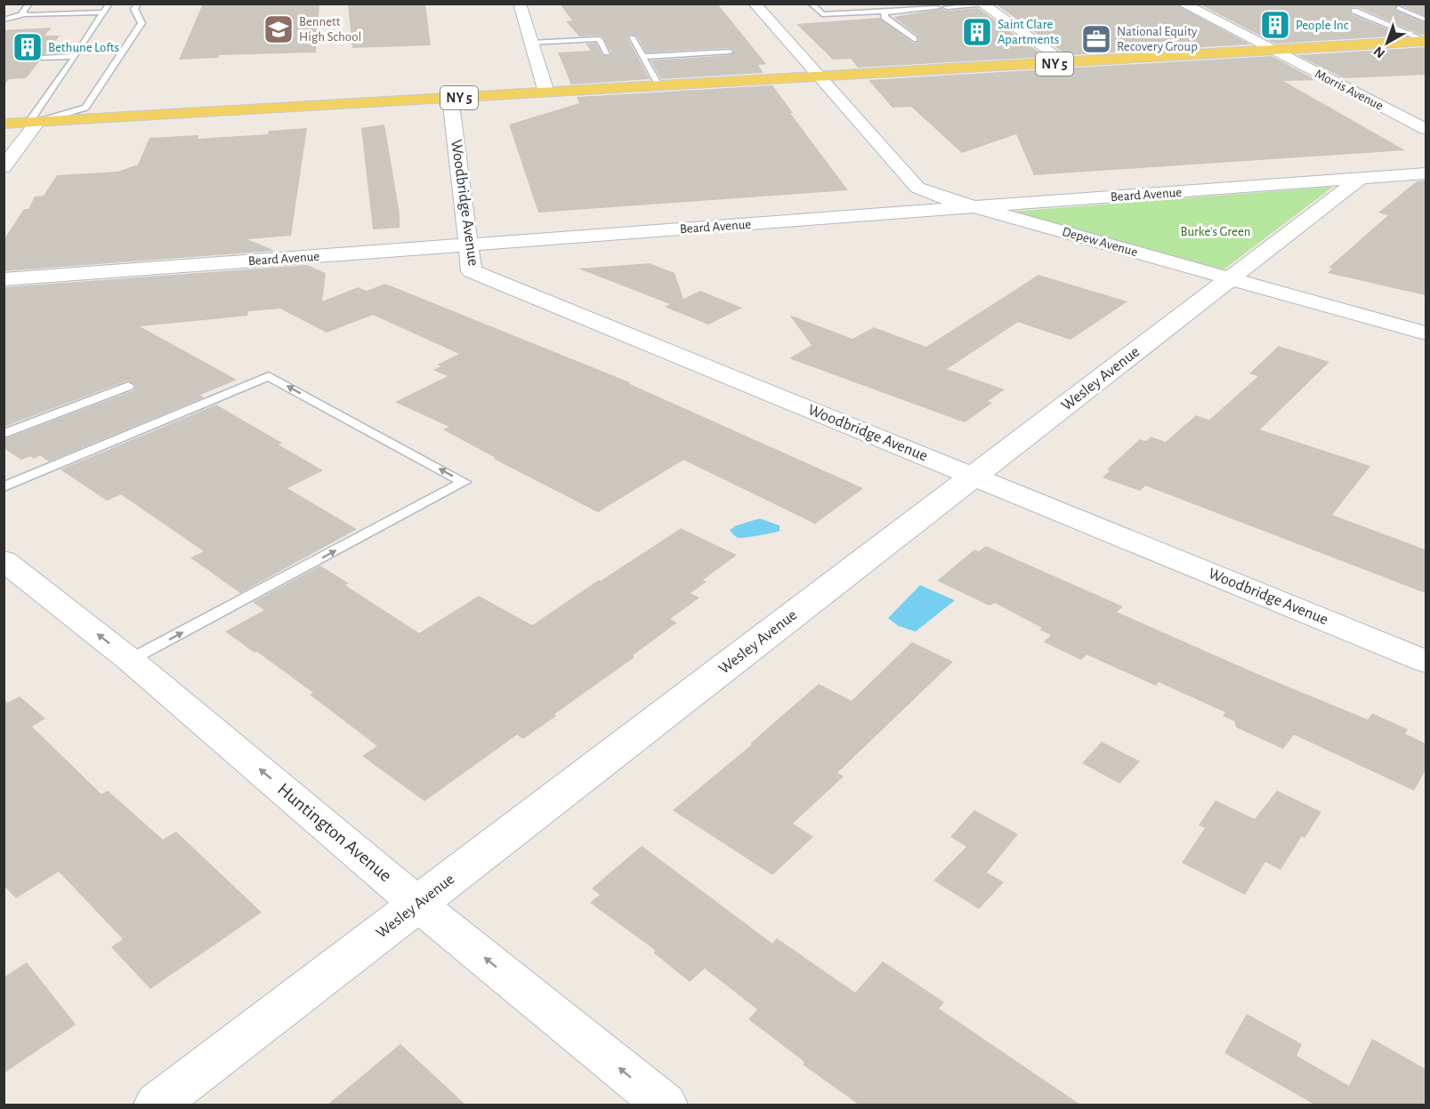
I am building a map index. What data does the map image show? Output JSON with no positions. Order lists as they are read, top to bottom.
{
  "streets": {
    "main road": ["NY 5"],
    "street": [
      "Morris Avenue",
      "Beard Avenue",
      "Woodbridge Avenue",
      "Depew Avenue",
      "Wesley Avenue",
      "Huntington Avenue"
    ]
  },
  "crossings": [
    ["NY 5", "Morris Avenue"],
    ["NY 5", "Woodbridge Avenue"],
    ["NY 5", "Depew Avenue"],
    ["Beard Avenue", "Woodbridge Avenue"],
    ["Beard Avenue", "Depew Avenue"],
    ["Beard Avenue", "Wesley Avenue"],
    ["Woodbridge Avenue", "Wesley Avenue"],
    ["Depew Avenue", "Wesley Avenue"],
    ["Wesley Avenue", "Huntington Avenue"]
  ],
  "one_way": ["Huntington Avenue"],
  "parks": ["Burke's Green"],
  "places": {
    "building": ["People Inc", "Saint Clare Apartments", "Bethune Lofts"],
    "school or university": ["Bennett High School"],
    "office": ["National Equity Recovery Group"]
  },
  "north": "bottom left"
}
